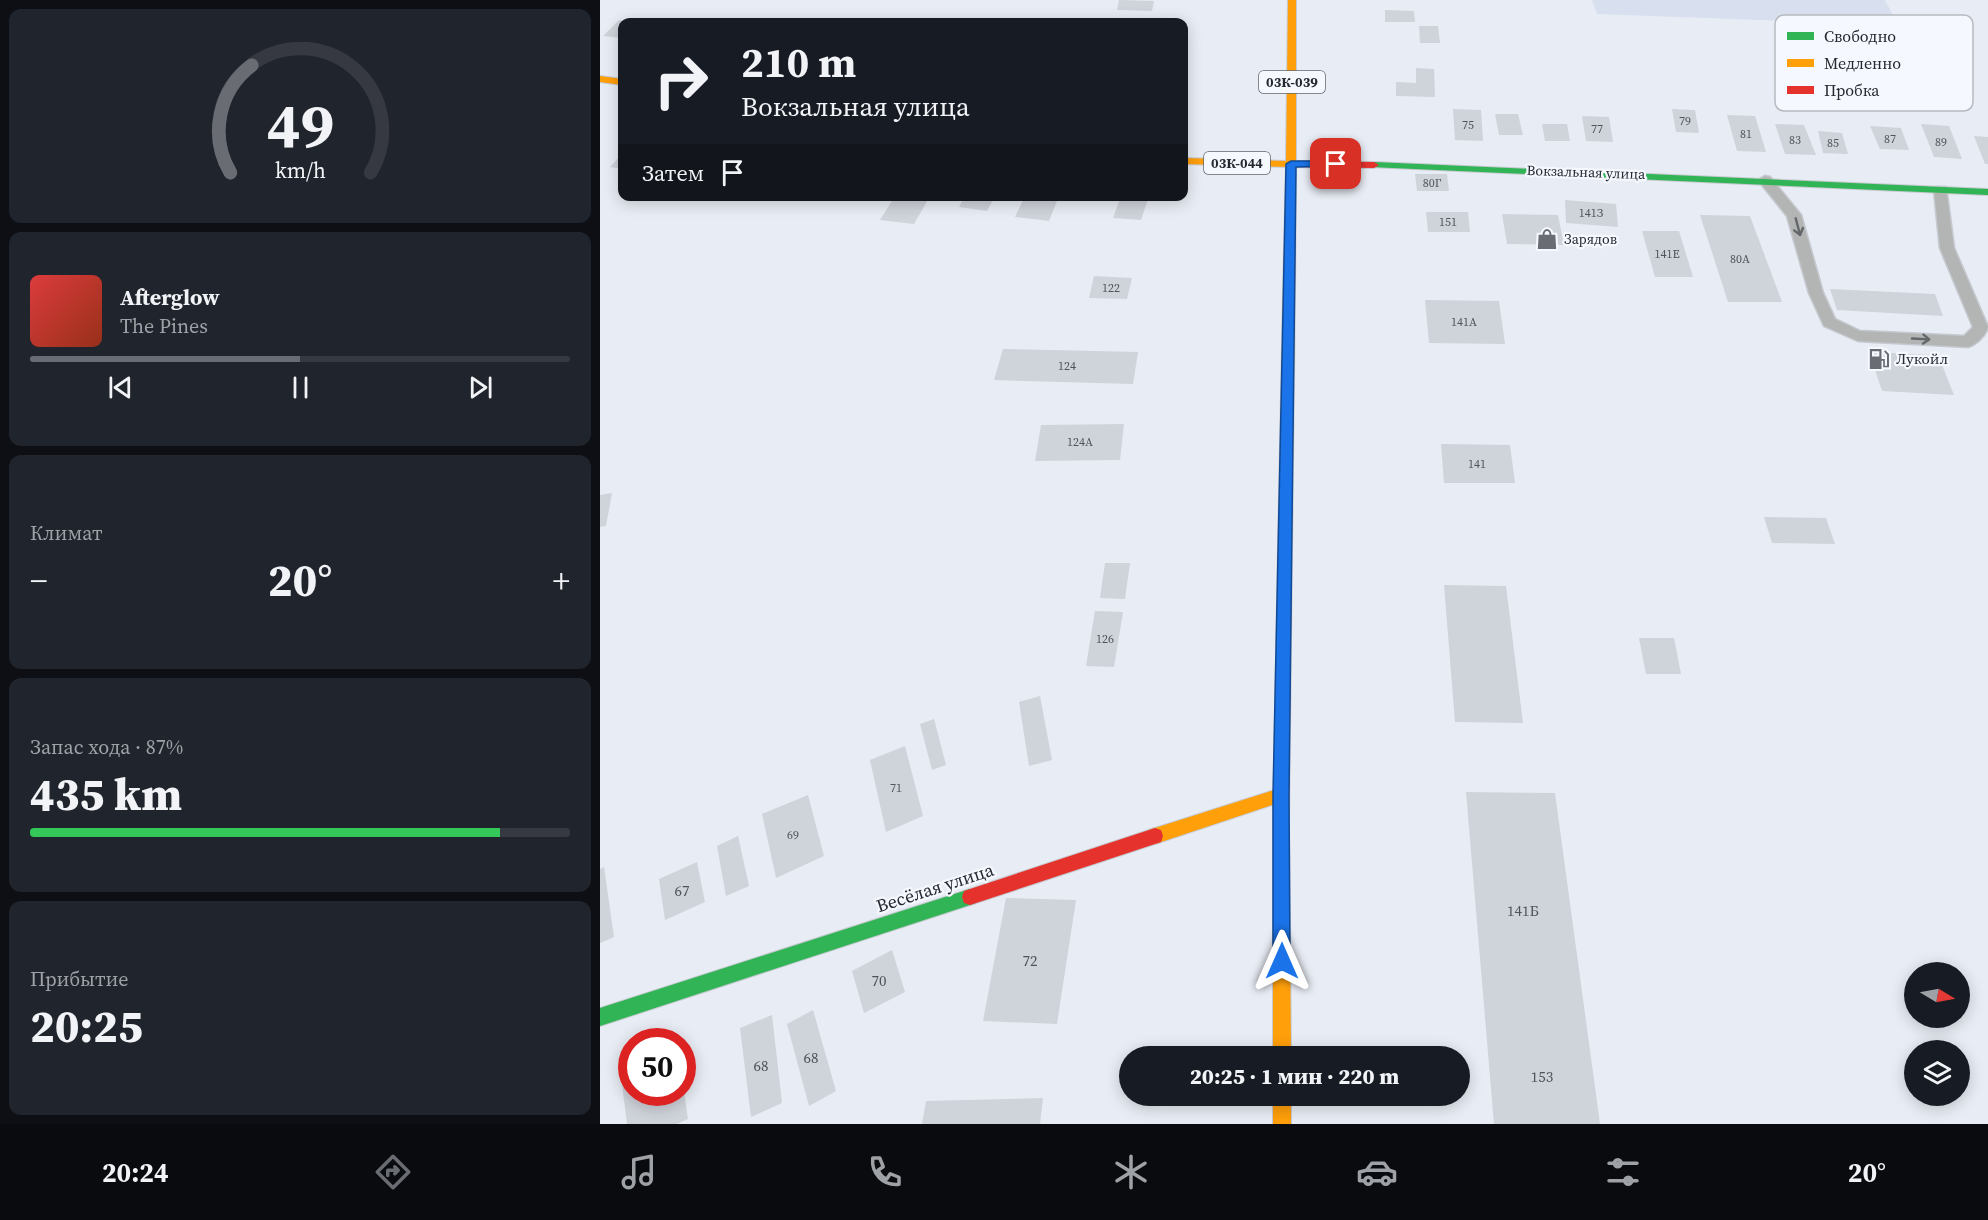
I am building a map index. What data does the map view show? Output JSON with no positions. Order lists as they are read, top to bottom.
{
  "streets": {
    "main road": [
      "03К-039",
      "03К-044",
      "Вокзальная улица",
      "Весёлая улица"
    ]
  },
  "crossings": [
    ["03К-039", "Вокзальная улица"],
    ["03К-039", "Весёлая улица"]
  ],
  "places": {
    "shop": ["Зарядов"],
    "fuel station": ["Лукойл"]
  },
  "house_numbers": [
    "79",
    "75",
    "77",
    "81",
    "87",
    "83",
    "89",
    "85",
    "80Г",
    "141З",
    "151",
    "141Е",
    "80А",
    "122",
    "141А",
    "124",
    "124А",
    "141",
    "126",
    "71",
    "69",
    "67",
    "141Б",
    "72",
    "70",
    "68",
    "68",
    "153"
  ],
  "legend": ["Свободно", "Медленно", "Пробка"],
  "north": "right",
  "page": {
    "turn": ["210 m", "Вокзальная улица"],
    "then": "Затем",
    "song": ["Afterglow", "The Pines"],
    "tile": [
      "Климат",
      ["Запас хода · 87%", "435 km"],
      ["Прибытие", "20:25"]
    ],
    "heat": ["−", "20°", "+"],
    "limit": "50",
    "trip": "20:25 · 1 мин · 220 m",
    "tabs": ["20:24", "20°"],
    "gauge": ["49", "km/h"]
  }
}
